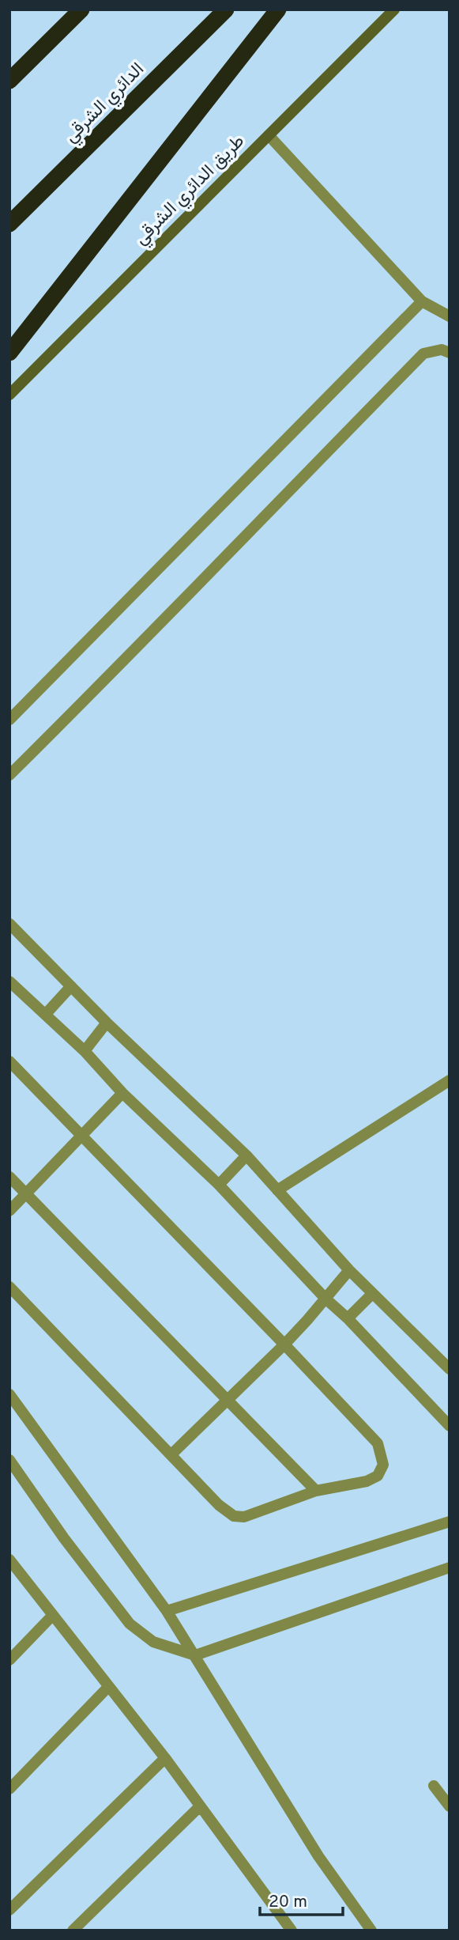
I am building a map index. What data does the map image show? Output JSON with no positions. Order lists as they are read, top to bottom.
{
  "streets": {
    "highway": ["الدائري الشرقي"],
    "main road": ["طريق الدائري الشرقي"]
  },
  "scale_bar": "20 m"
}
